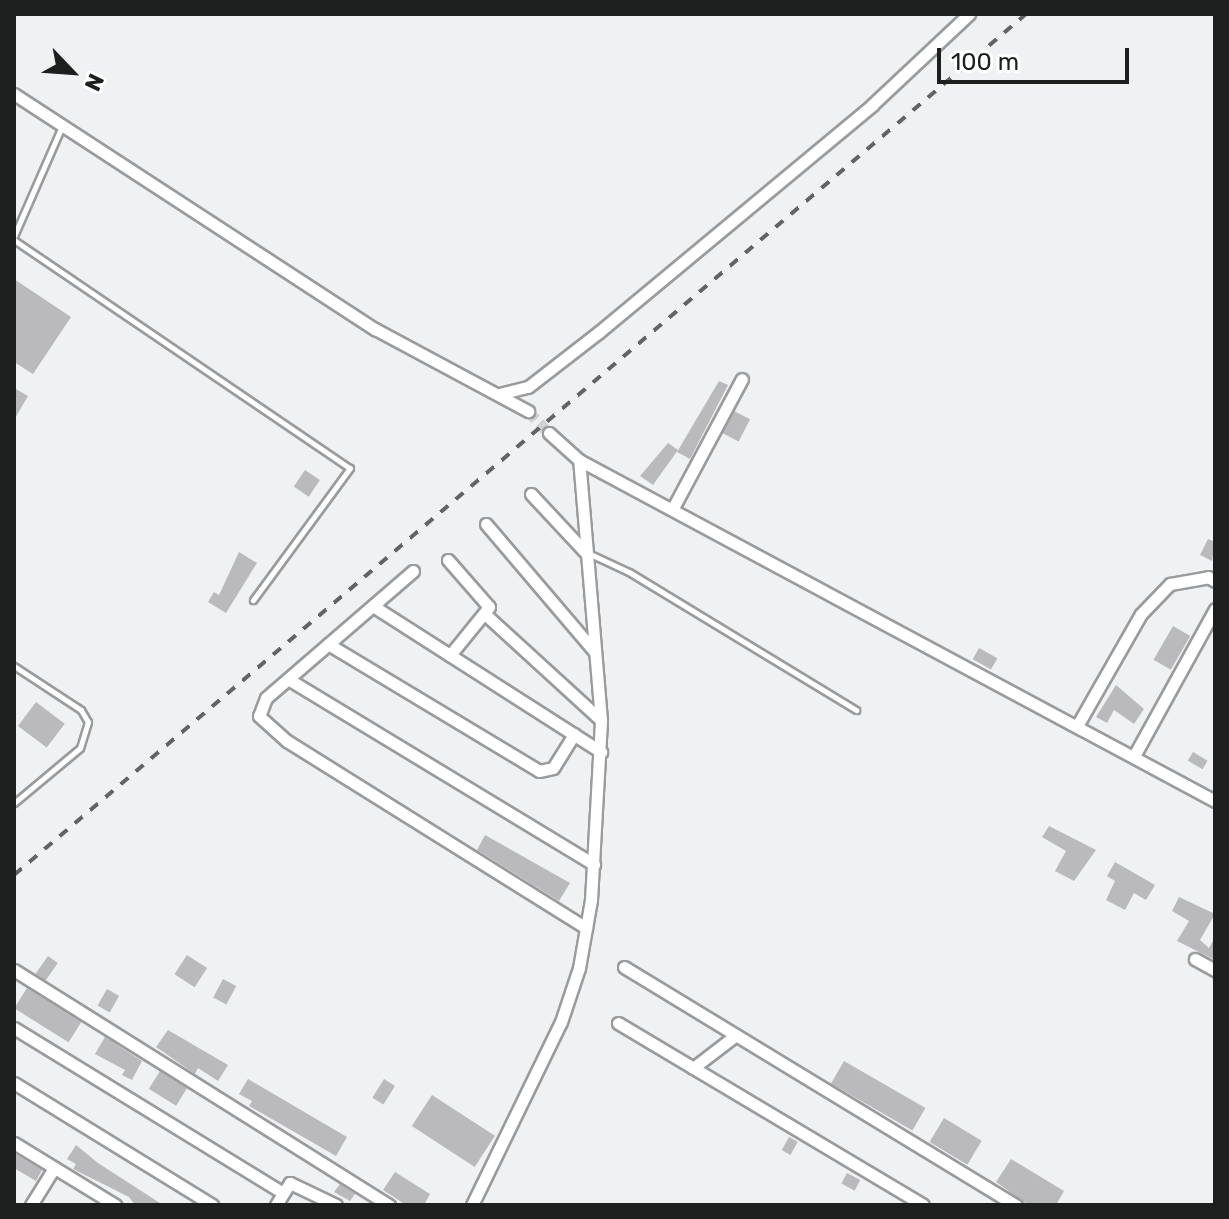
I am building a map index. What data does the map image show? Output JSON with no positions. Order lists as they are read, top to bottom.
{
  "scale_bar": "100 m",
  "north": "bottom right"
}
